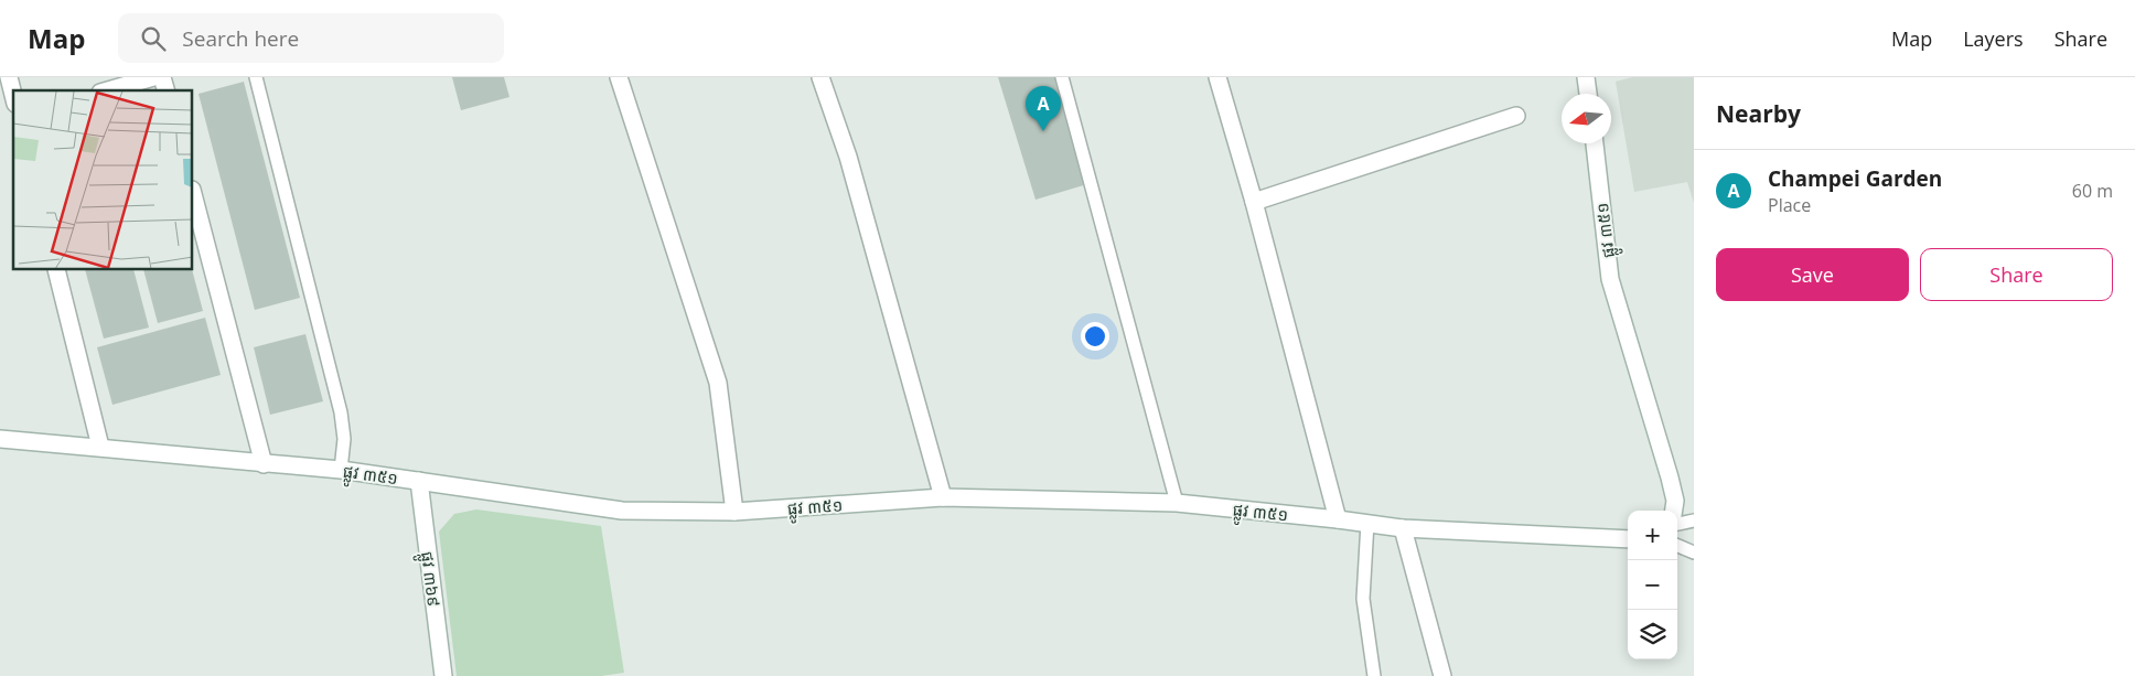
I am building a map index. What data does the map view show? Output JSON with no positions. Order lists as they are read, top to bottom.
{
  "streets": {
    "street": ["ផ្លូវ ៣៥១", "ផ្លូវ ៣៦៩"]
  },
  "crossings": [
    ["ផ្លូវ ៣៥១", "ផ្លូវ ៣៦៩"]
  ],
  "north": "left",
  "page": {
    "header": "Map",
    "search": "Search here",
    "nav": ["Map", "Layers", "Share"],
    "heading": "Nearby",
    "pins": "A",
    "list": [
      {
        "mark": "A",
        "name": "Champei Garden",
        "note": "Place",
        "value": "60 m"
      }
    ],
    "buttons": ["Save", "Share"],
    "map_buttons": ["+", "−"]
  }
}
